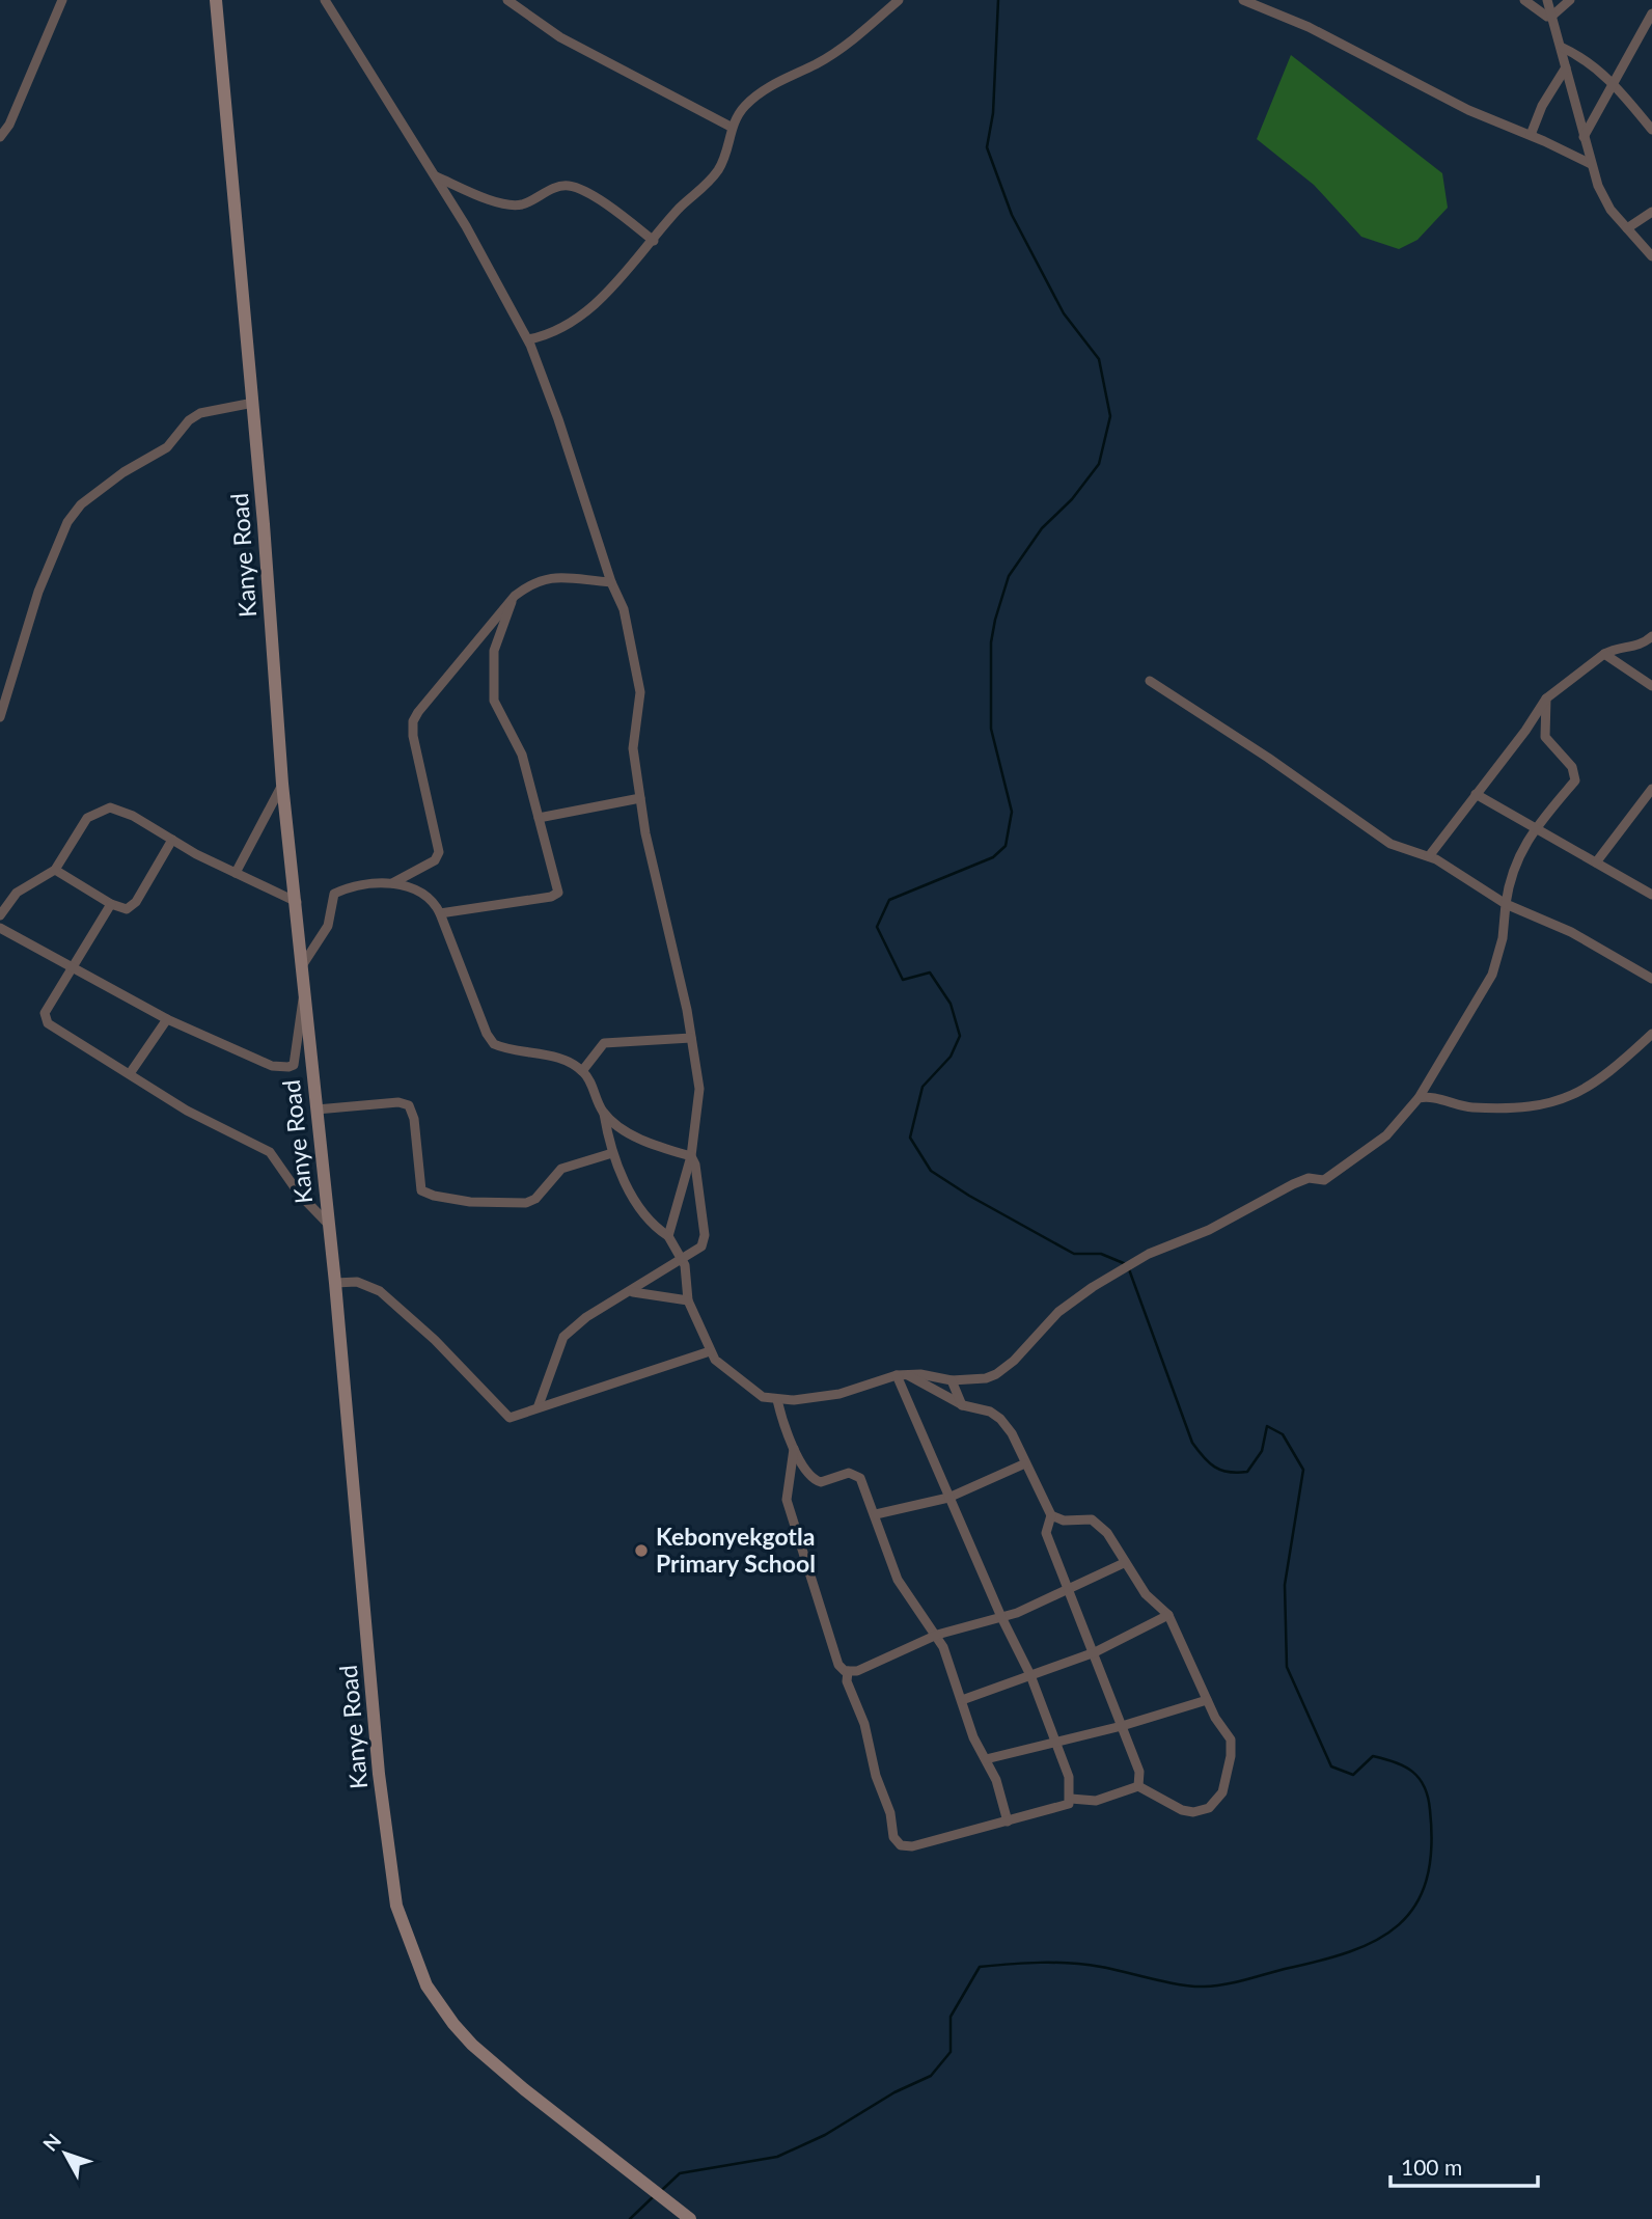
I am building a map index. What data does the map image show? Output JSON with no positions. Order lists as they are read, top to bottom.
{
  "streets": {
    "main road": ["Kanye Road"]
  },
  "places": ["Kebonyekgotla Primary School"],
  "scale_bar": "100 m",
  "north": "top left"
}
